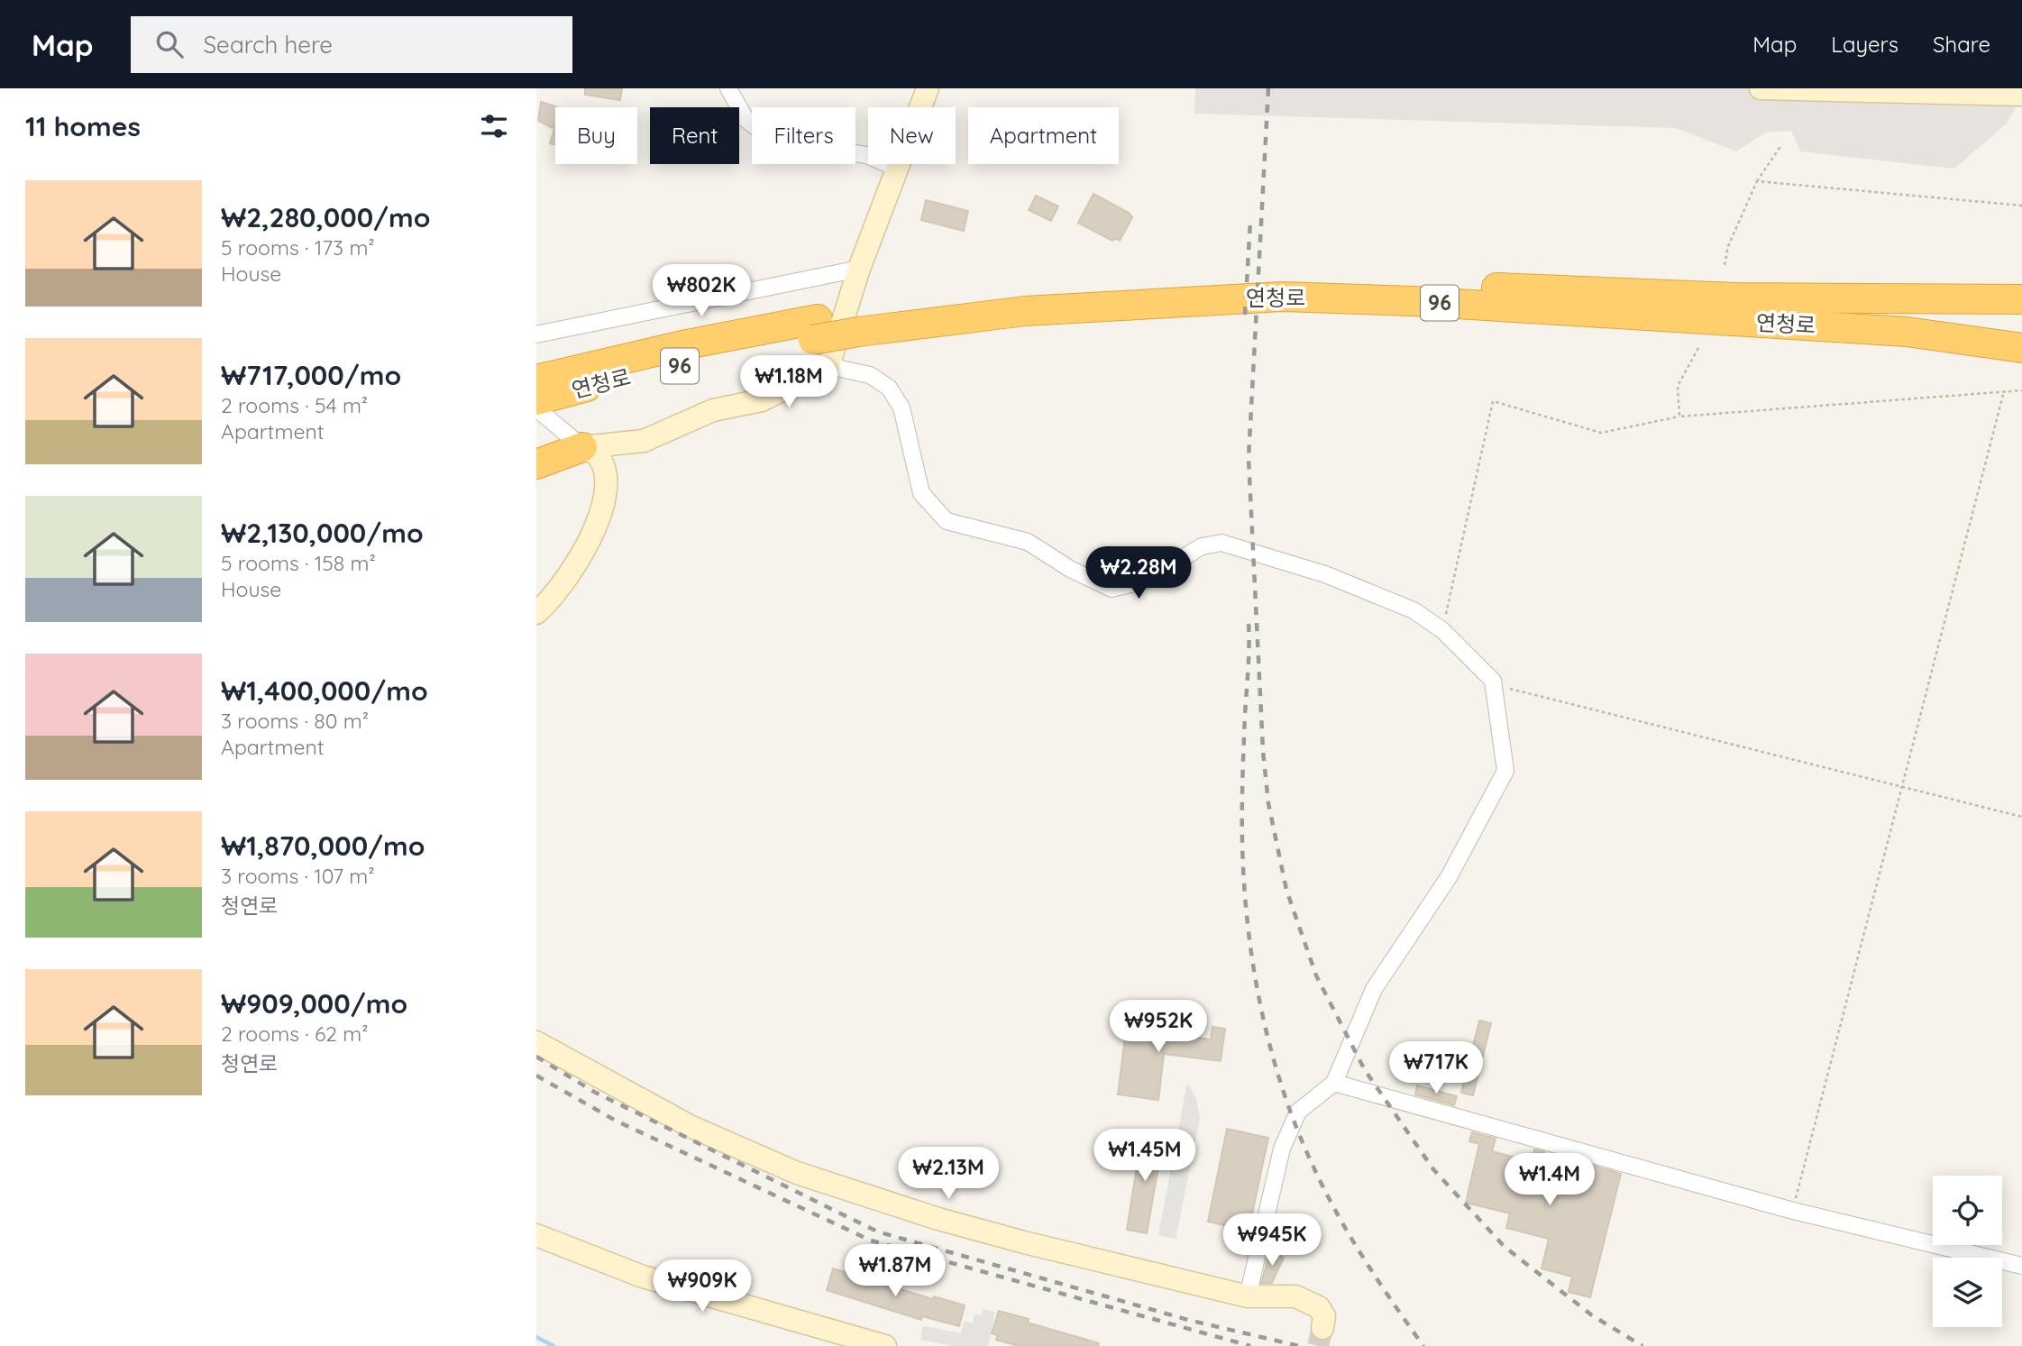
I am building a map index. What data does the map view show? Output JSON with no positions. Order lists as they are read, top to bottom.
{
  "streets": {
    "highway": ["연청로", "96"]
  },
  "page": {
    "header": "Map",
    "search": "Search here",
    "nav": ["Map", "Layers", "Share"],
    "heading": "11 homes",
    "chip": [
      "Buy",
      "Rent",
      "Filters",
      "New",
      "Apartment"
    ],
    "list": [
      {
        "name": "₩2,280,000/mo",
        "note": "5 rooms · 173 m² · House"
      },
      {
        "name": "₩717,000/mo",
        "note": "2 rooms · 54 m² · Apartment"
      },
      {
        "name": "₩2,130,000/mo",
        "note": "5 rooms · 158 m² · House"
      },
      {
        "name": "₩1,400,000/mo",
        "note": "3 rooms · 80 m² · Apartment"
      },
      {
        "name": "₩1,870,000/mo",
        "note": "3 rooms · 107 m² · 청연로"
      },
      {
        "name": "₩909,000/mo",
        "note": "2 rooms · 62 m² · 청연로"
      }
    ],
    "price": [
      "₩802K",
      "₩1.18M",
      "₩2.28M",
      "₩952K",
      "₩717K",
      "₩1.45M",
      "₩2.13M",
      "₩1.4M",
      "₩945K",
      "₩1.87M",
      "₩909K"
    ]
  }
}
